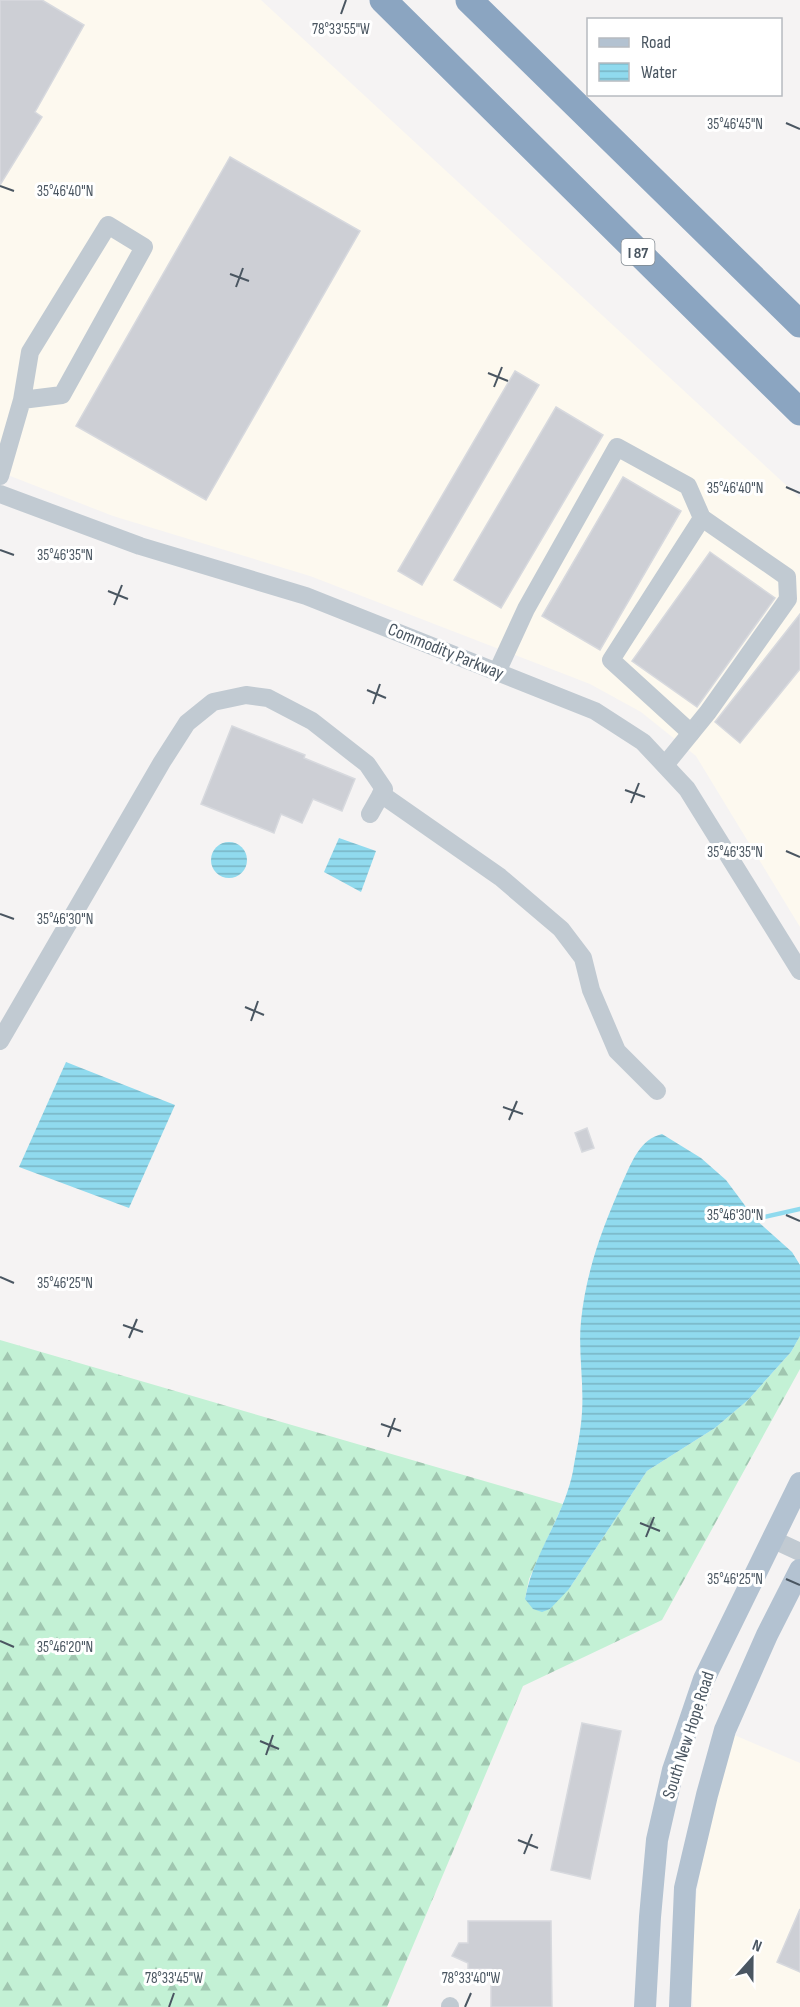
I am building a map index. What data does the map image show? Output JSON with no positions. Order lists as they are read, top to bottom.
{
  "streets": {
    "highway": ["I 87"],
    "main road": ["South New Hope Road"],
    "street": ["Commodity Parkway"]
  },
  "legend": ["Road", "Water"],
  "north": "top",
  "coordinates": [
    "78°33'55\"W",
    "35°46'45\"N",
    "35°46'40\"N",
    "35°46'35\"N",
    "35°46'30\"N",
    "35°46'25\"N",
    "35°46'20\"N",
    "78°33'45\"W",
    "78°33'40\"W"
  ]
}
